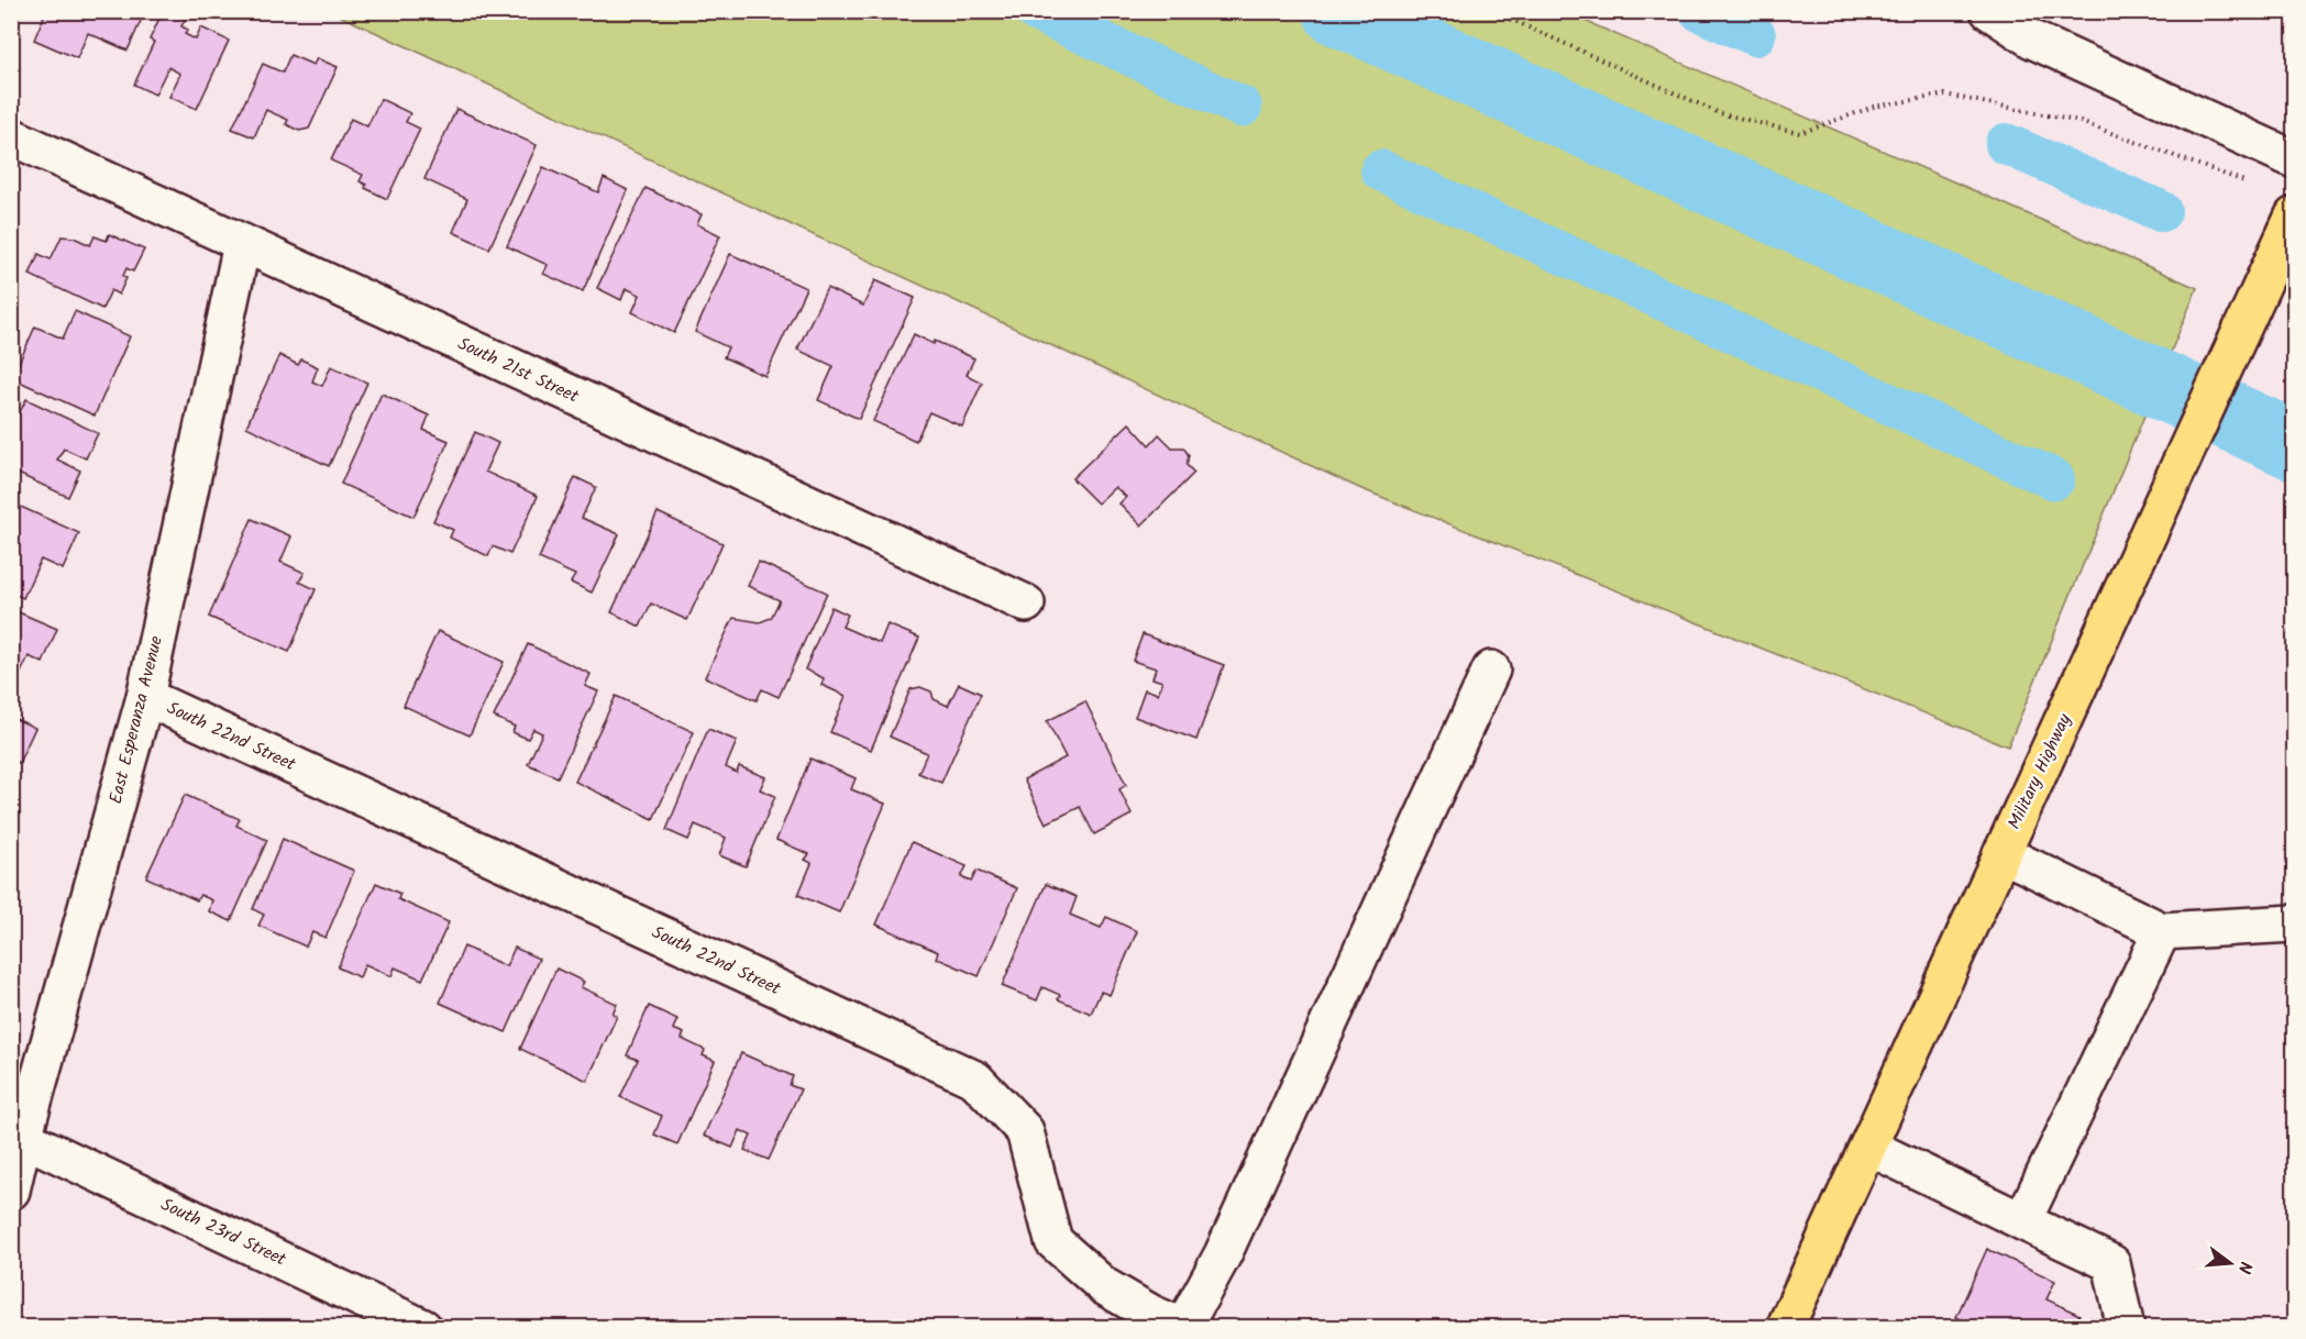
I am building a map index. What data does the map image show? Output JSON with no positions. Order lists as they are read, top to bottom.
{
  "streets": {
    "main road": ["Military Highway"],
    "street": [
      "South 21st Street",
      "East Esperanza Avenue",
      "South 22nd Street",
      "South 23rd Street"
    ]
  },
  "crossings": [
    ["South 21st Street", "East Esperanza Avenue"],
    ["East Esperanza Avenue", "South 22nd Street"],
    ["East Esperanza Avenue", "South 23rd Street"]
  ],
  "north": "right"
}
